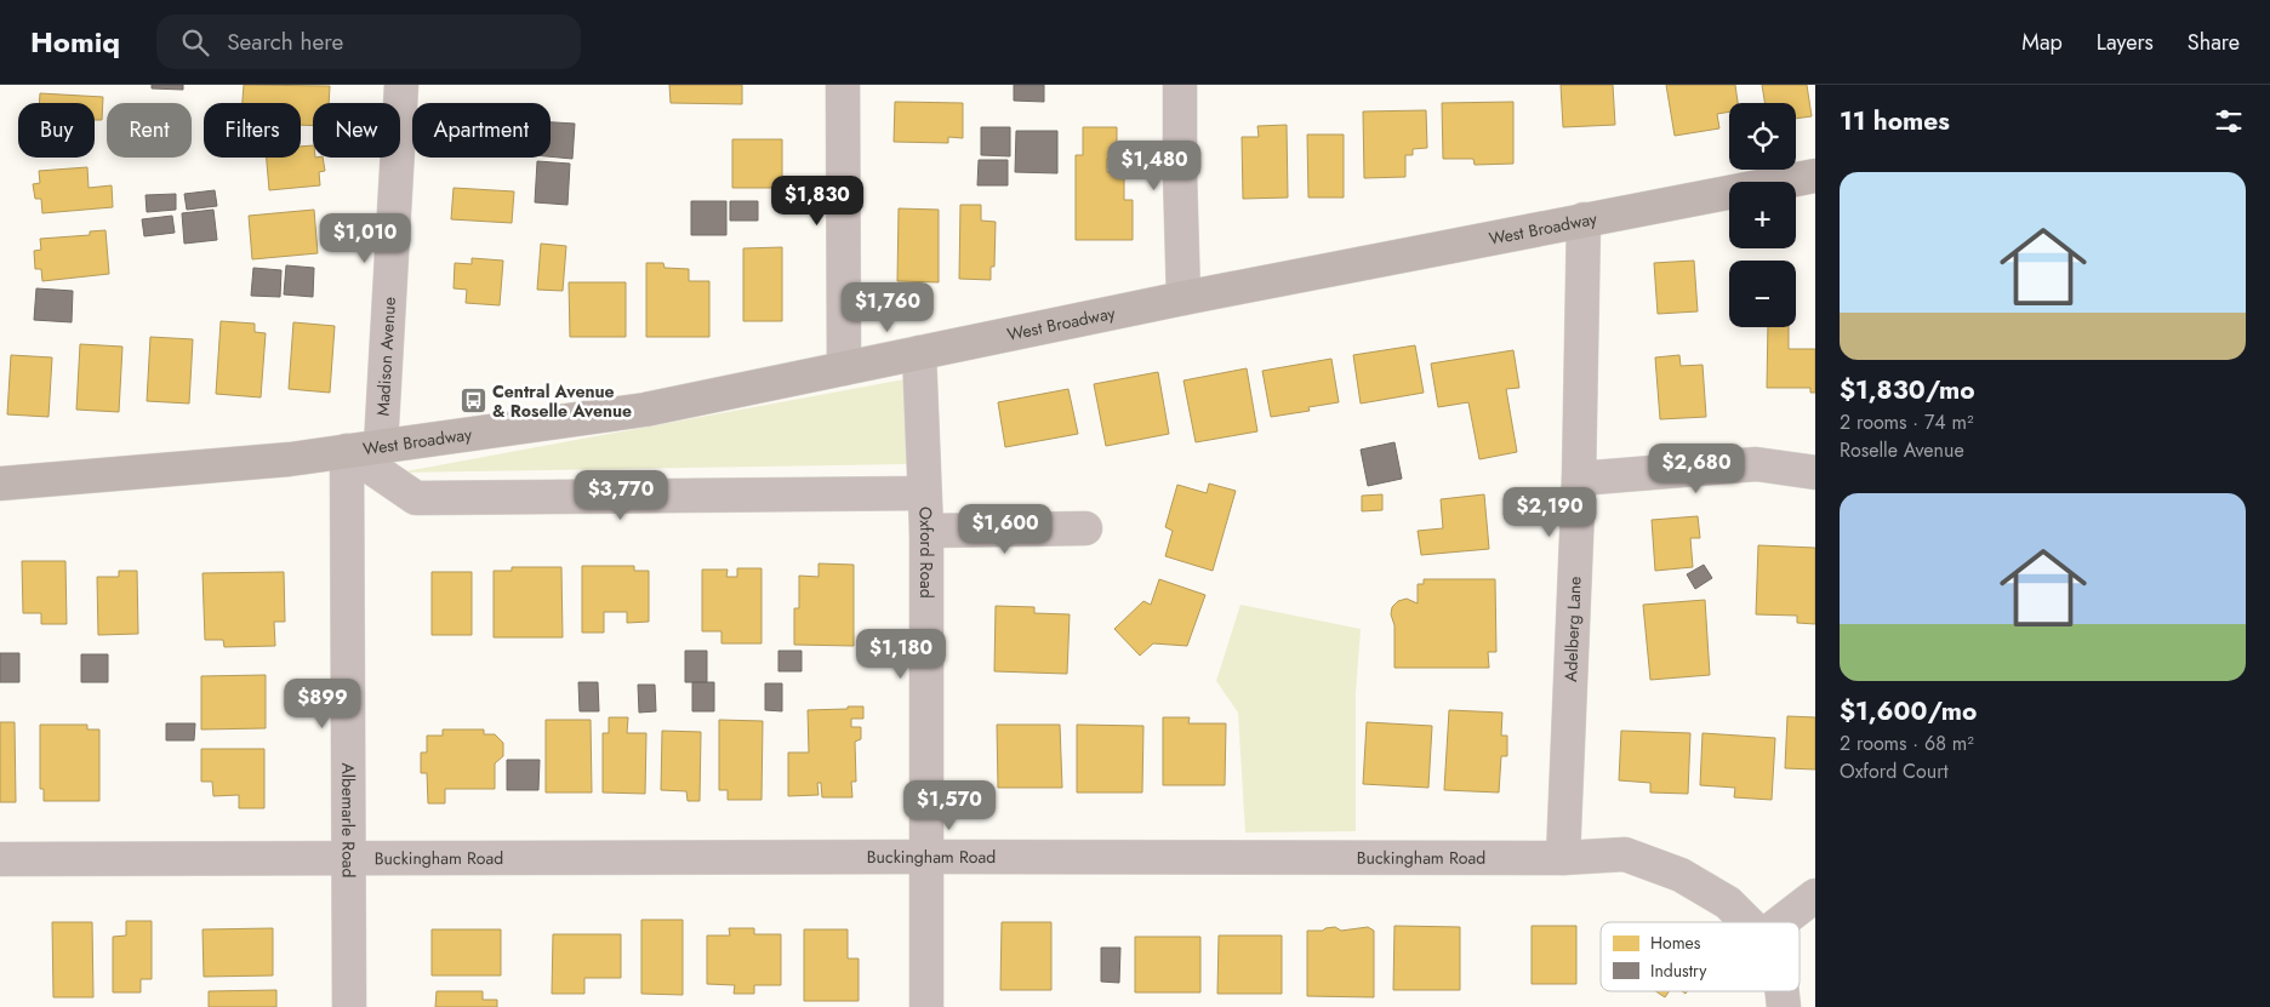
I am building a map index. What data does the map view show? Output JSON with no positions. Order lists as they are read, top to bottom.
{
  "streets": {
    "main road": ["West Broadway"],
    "street": [
      "Madison Avenue",
      "Oxford Road",
      "Adelberg Lane",
      "Albemarle Road",
      "Buckingham Road"
    ]
  },
  "crossings": [
    ["West Broadway", "Madison Avenue"],
    ["West Broadway", "Oxford Road"],
    ["West Broadway", "Adelberg Lane"],
    ["West Broadway", "Albemarle Road"],
    ["Oxford Road", "Buckingham Road"],
    ["Adelberg Lane", "Buckingham Road"],
    ["Albemarle Road", "Buckingham Road"]
  ],
  "places": {
    "bus stop": ["Central Avenue & Roselle Avenue"]
  },
  "legend": ["Homes", "Industry"],
  "page": {
    "header": "Homiq",
    "search": "Search here",
    "nav": ["Map", "Layers", "Share"],
    "heading": "11 homes",
    "map_buttons": ["+", "−"],
    "chip": [
      "Buy",
      "Rent",
      "Filters",
      "New",
      "Apartment"
    ],
    "price": [
      "$1,480",
      "$1,830",
      "$1,010",
      "$1,760",
      "$2,680",
      "$3,770",
      "$2,190",
      "$1,600",
      "$1,180",
      "$899",
      "$1,570"
    ],
    "list": [
      {
        "name": "$1,830/mo",
        "note": "2 rooms · 74 m² · Roselle Avenue"
      },
      {
        "name": "$1,600/mo",
        "note": "2 rooms · 68 m² · Oxford Court"
      }
    ]
  }
}
